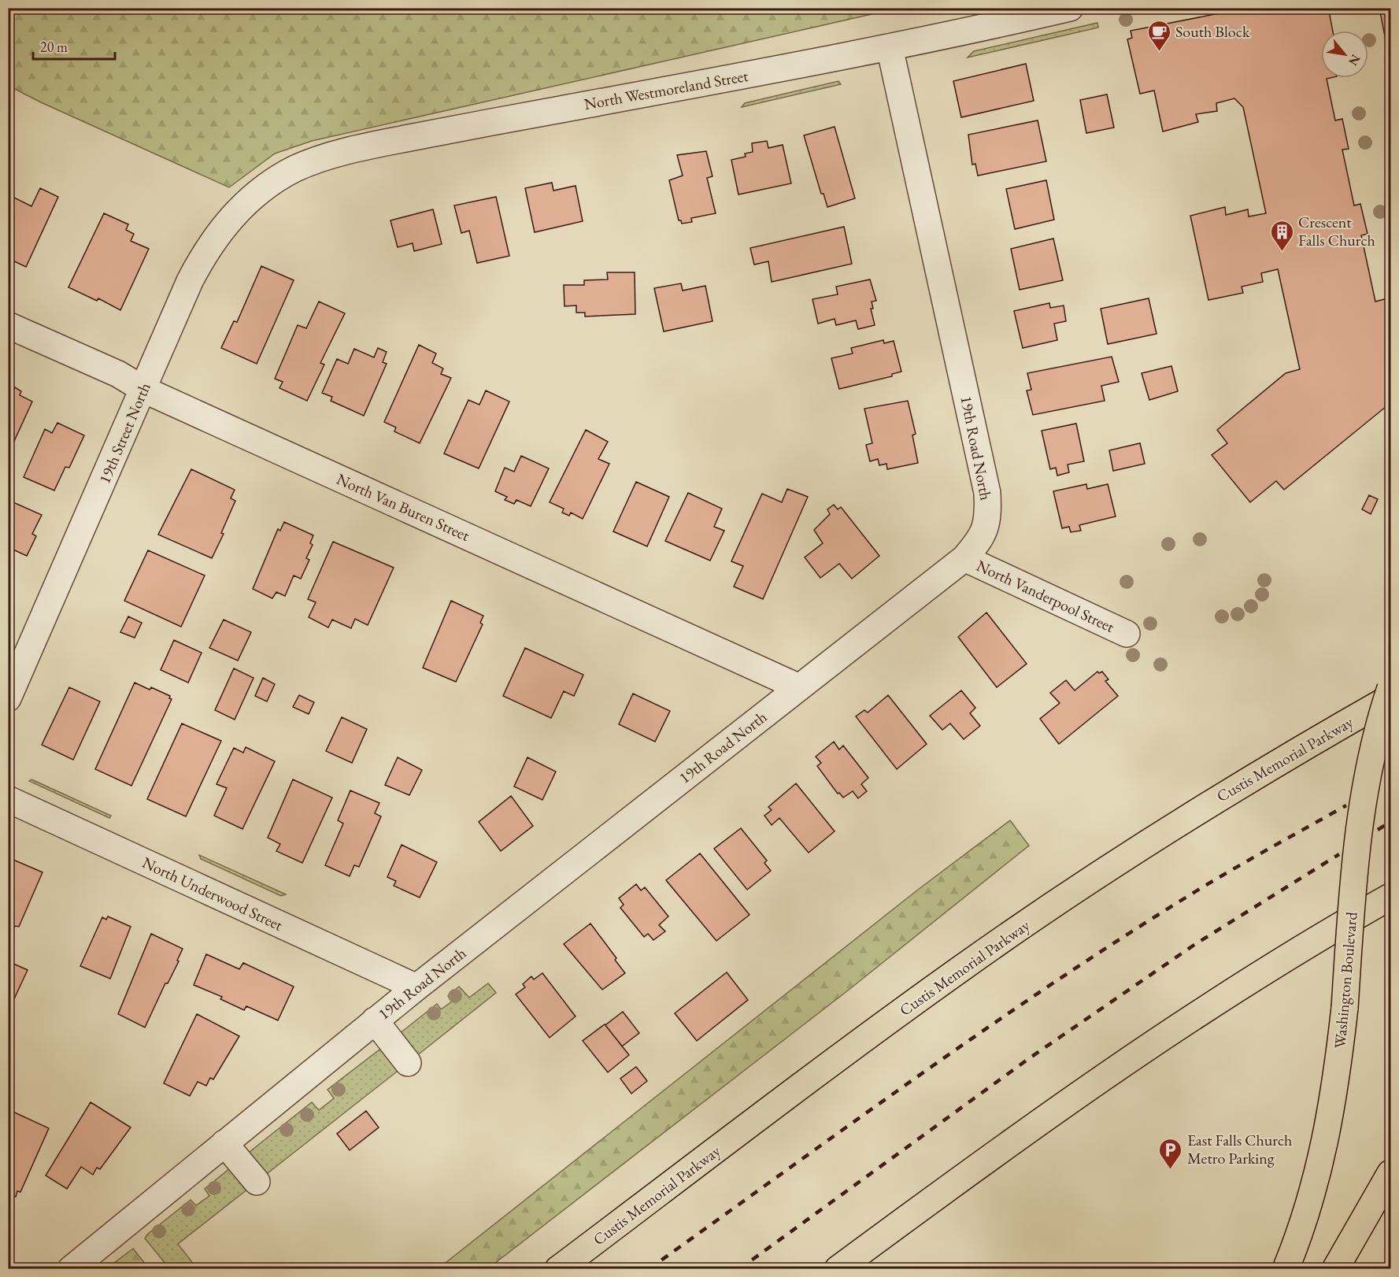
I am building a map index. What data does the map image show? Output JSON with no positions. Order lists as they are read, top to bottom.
{
  "streets": {
    "main road": ["Custis Memorial Parkway", "Washington Boulevard"],
    "street": [
      "North Westmoreland Street",
      "19th Street North",
      "19th Road North",
      "North Van Buren Street",
      "North Vanderpool Street",
      "North Underwood Street"
    ]
  },
  "crossings": [
    ["North Westmoreland Street", "19th Street North"],
    ["North Westmoreland Street", "19th Road North"],
    ["19th Street North", "North Van Buren Street"],
    ["19th Road North", "North Van Buren Street"],
    ["19th Road North", "North Vanderpool Street"],
    ["19th Road North", "North Underwood Street"]
  ],
  "places": {
    "cafe": ["South Block"],
    "building": ["Crescent Falls Church"],
    "parking": ["East Falls Church Metro Parking"]
  },
  "scale_bar": "20 m",
  "north": "bottom right"
}
